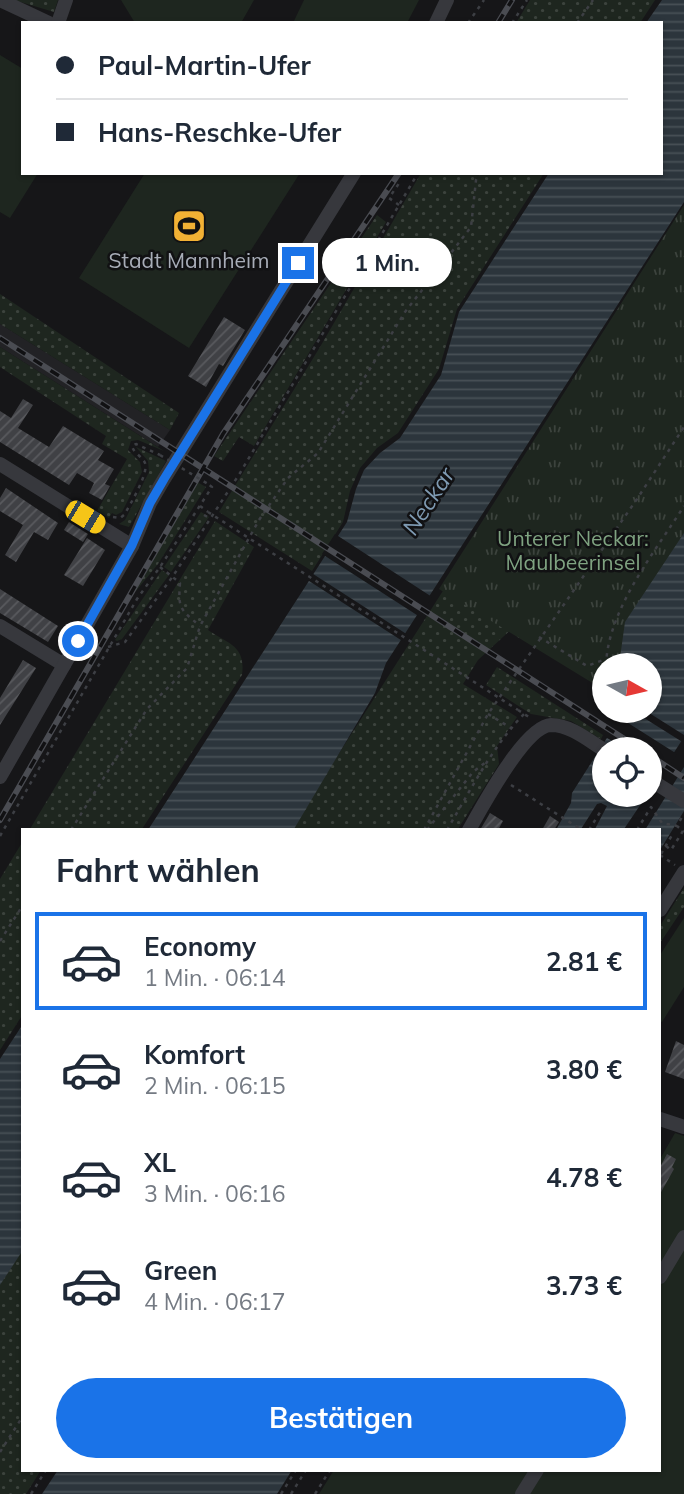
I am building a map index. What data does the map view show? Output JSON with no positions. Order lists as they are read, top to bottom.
{
  "water": ["Neckar"],
  "parks": ["Unterer Neckar: Maulbeerinsel"],
  "places": {
    "sports": ["Stadt Mannheim"]
  },
  "north": "right",
  "page": {
    "banner": ["Paul-Martin-Ufer", "Hans-Reschke-Ufer"],
    "bubble": "1 Min.",
    "heading": "Fahrt wählen",
    "list": [
      {
        "name": "Economy",
        "note": "1 Min. · 06:14",
        "value": "2.81 €"
      },
      {
        "name": "Komfort",
        "note": "2 Min. · 06:15",
        "value": "3.80 €"
      },
      {
        "name": "XL",
        "note": "3 Min. · 06:16",
        "value": "4.78 €"
      },
      {
        "name": "Green",
        "note": "4 Min. · 06:17",
        "value": "3.73 €"
      }
    ],
    "buttons": "Bestätigen"
  }
}
